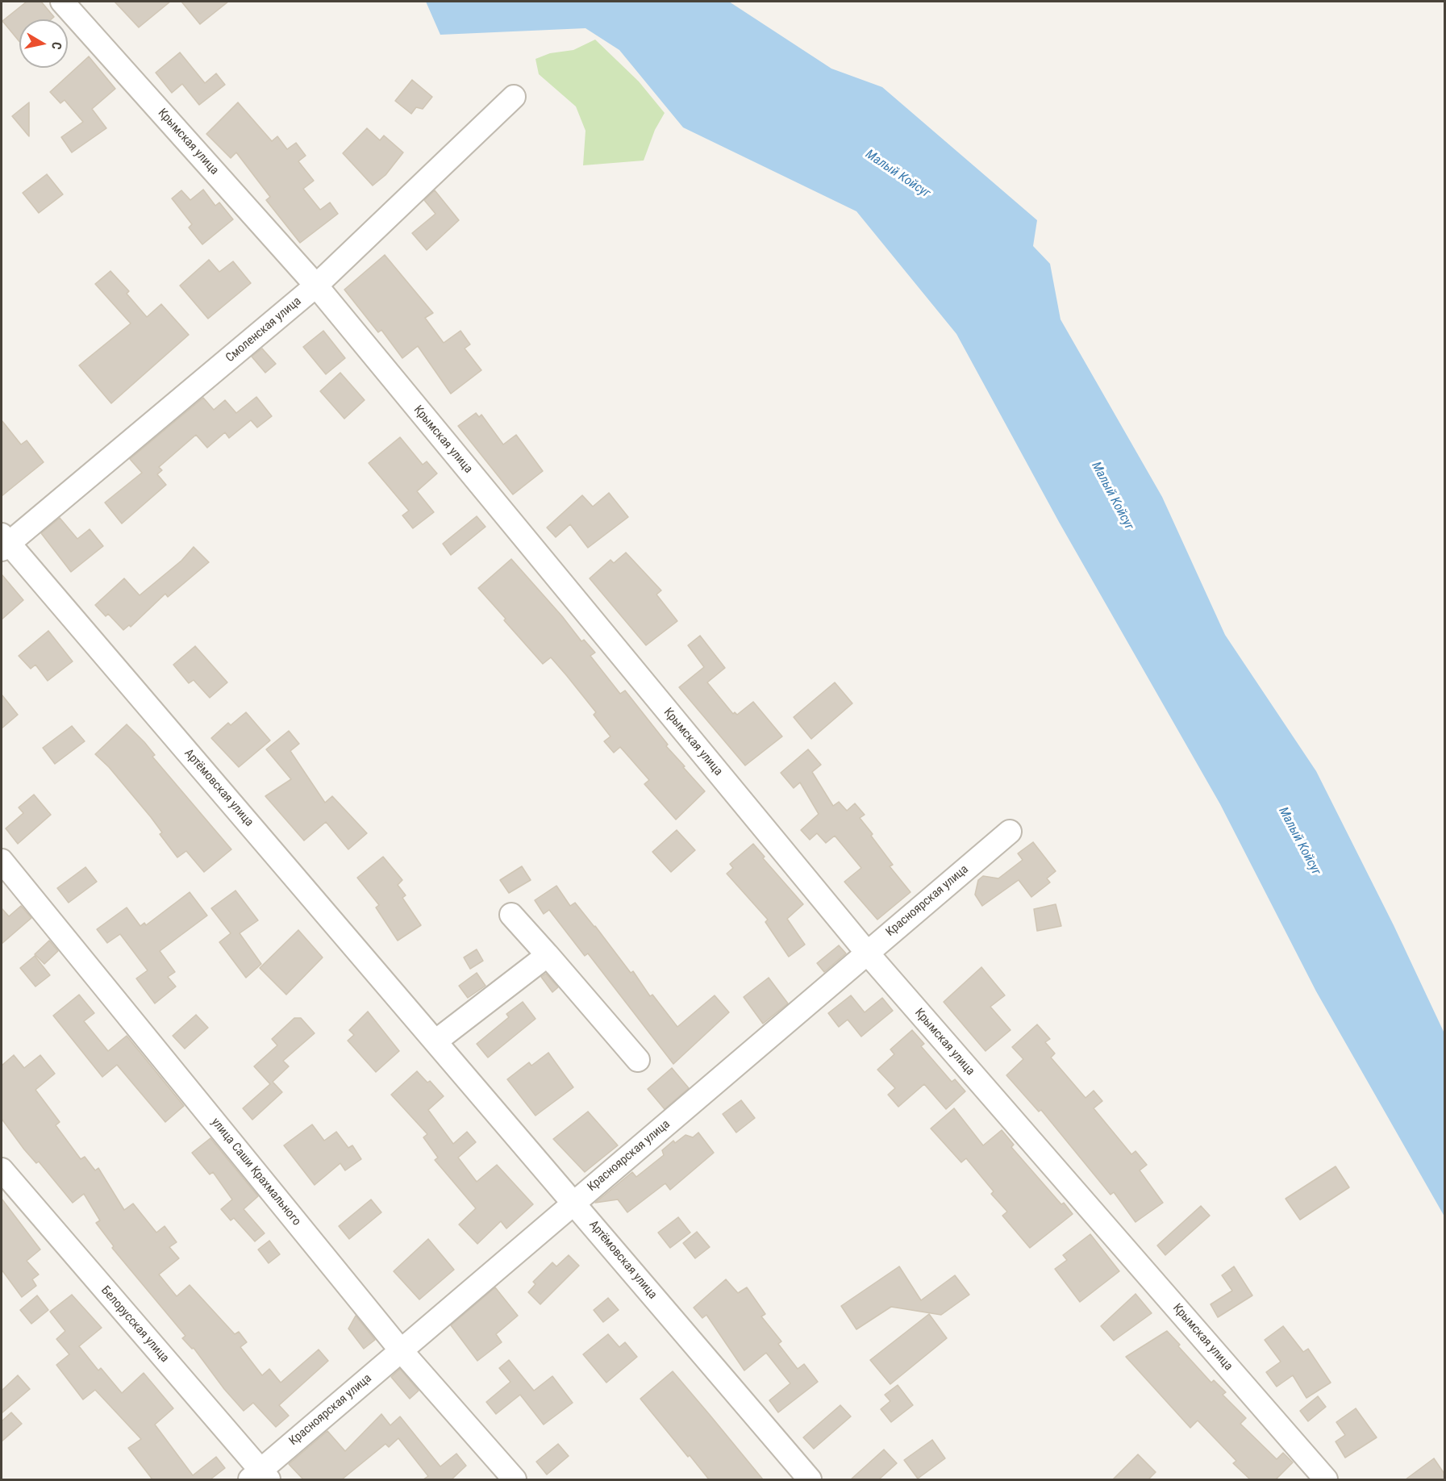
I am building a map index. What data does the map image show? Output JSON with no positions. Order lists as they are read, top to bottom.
{
  "streets": {
    "street": [
      "Крымская улица",
      "Смоленская улица",
      "Артёмовская улица",
      "Красноярская улица",
      "улица Саши Крахмального",
      "Белорусская улица"
    ]
  },
  "crossings": [
    ["Крымская улица", "Смоленская улица"],
    ["Крымская улица", "Красноярская улица"],
    ["Смоленская улица", "Артёмовская улица"],
    ["Артёмовская улица", "Красноярская улица"],
    ["Красноярская улица", "улица Саши Крахмального"],
    ["Красноярская улица", "Белорусская улица"]
  ],
  "water": ["Малый Койсуг"],
  "north": "right"
}
